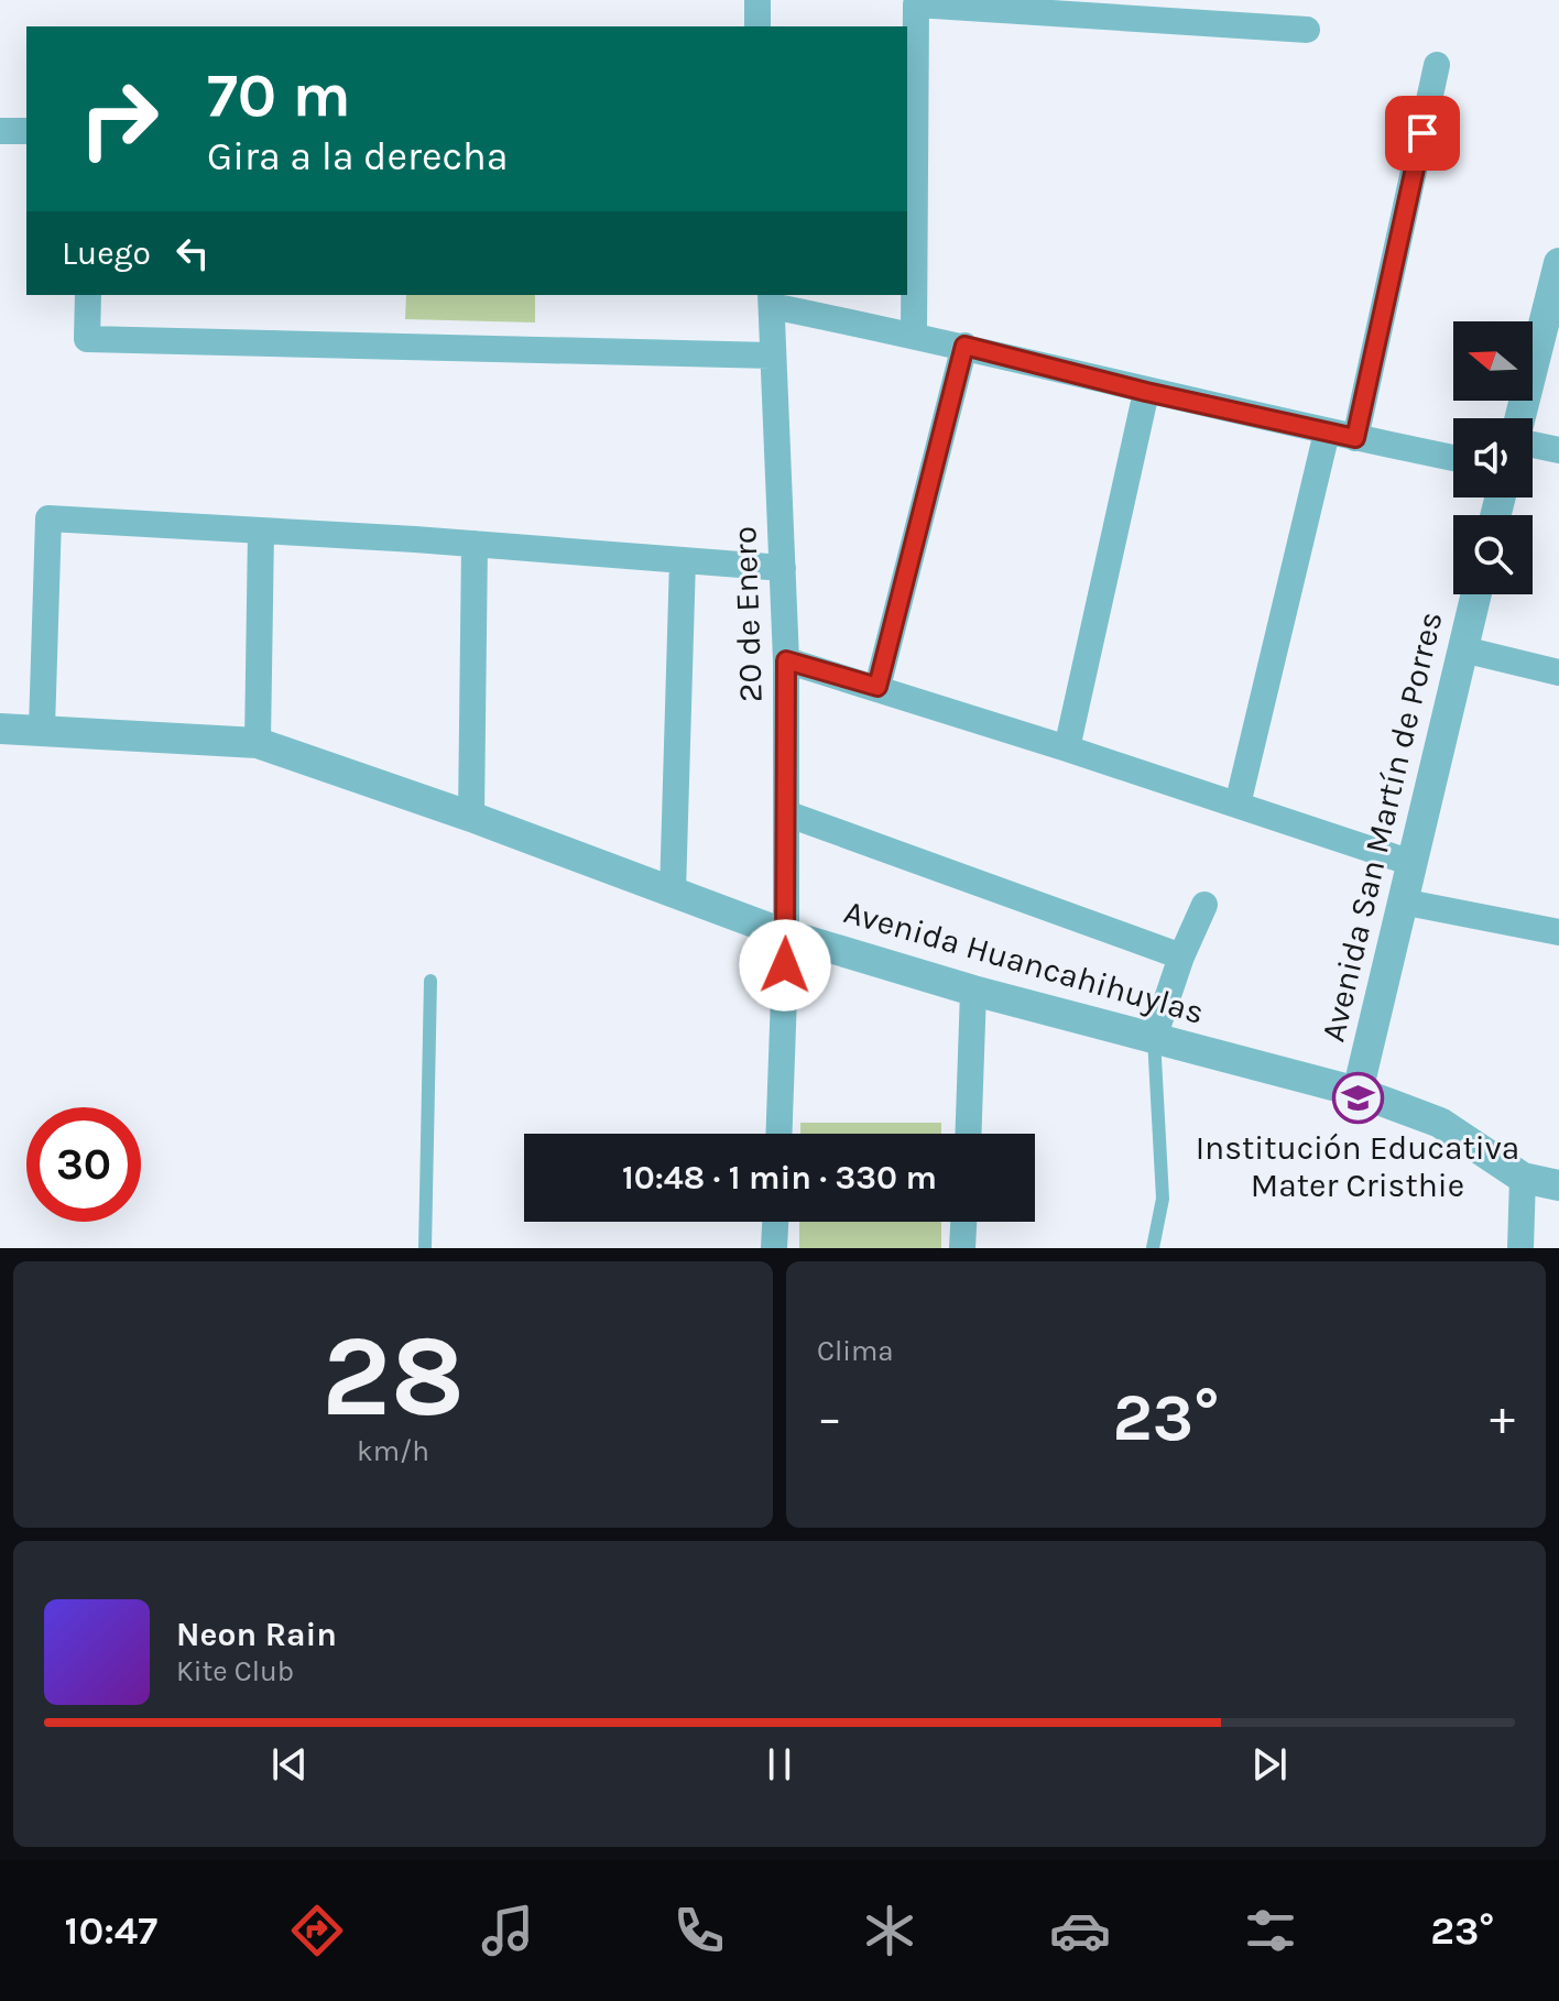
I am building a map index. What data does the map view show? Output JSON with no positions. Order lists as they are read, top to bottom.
{
  "streets": {
    "street": ["20 de Enero", "Avenida San Martín de Porres", "Avenida Huancahihuylas"]
  },
  "crossings": [
    ["20 de Enero", "Avenida Huancahihuylas"],
    ["Avenida San Martín de Porres", "Avenida Huancahihuylas"]
  ],
  "places": {
    "school or university": ["Institución Educativa Mater Cristhie"]
  },
  "north": "left",
  "page": {
    "turn": ["70 m", "Gira a la derecha"],
    "then": "Luego",
    "limit": "30",
    "trip": "10:48 · 1 min · 330 m",
    "tile": [
      ["28", "km/h"],
      "Clima"
    ],
    "heat": ["−", "23°", "+"],
    "song": ["Neon Rain", "Kite Club"],
    "tabs": ["10:47", "23°"]
  }
}
